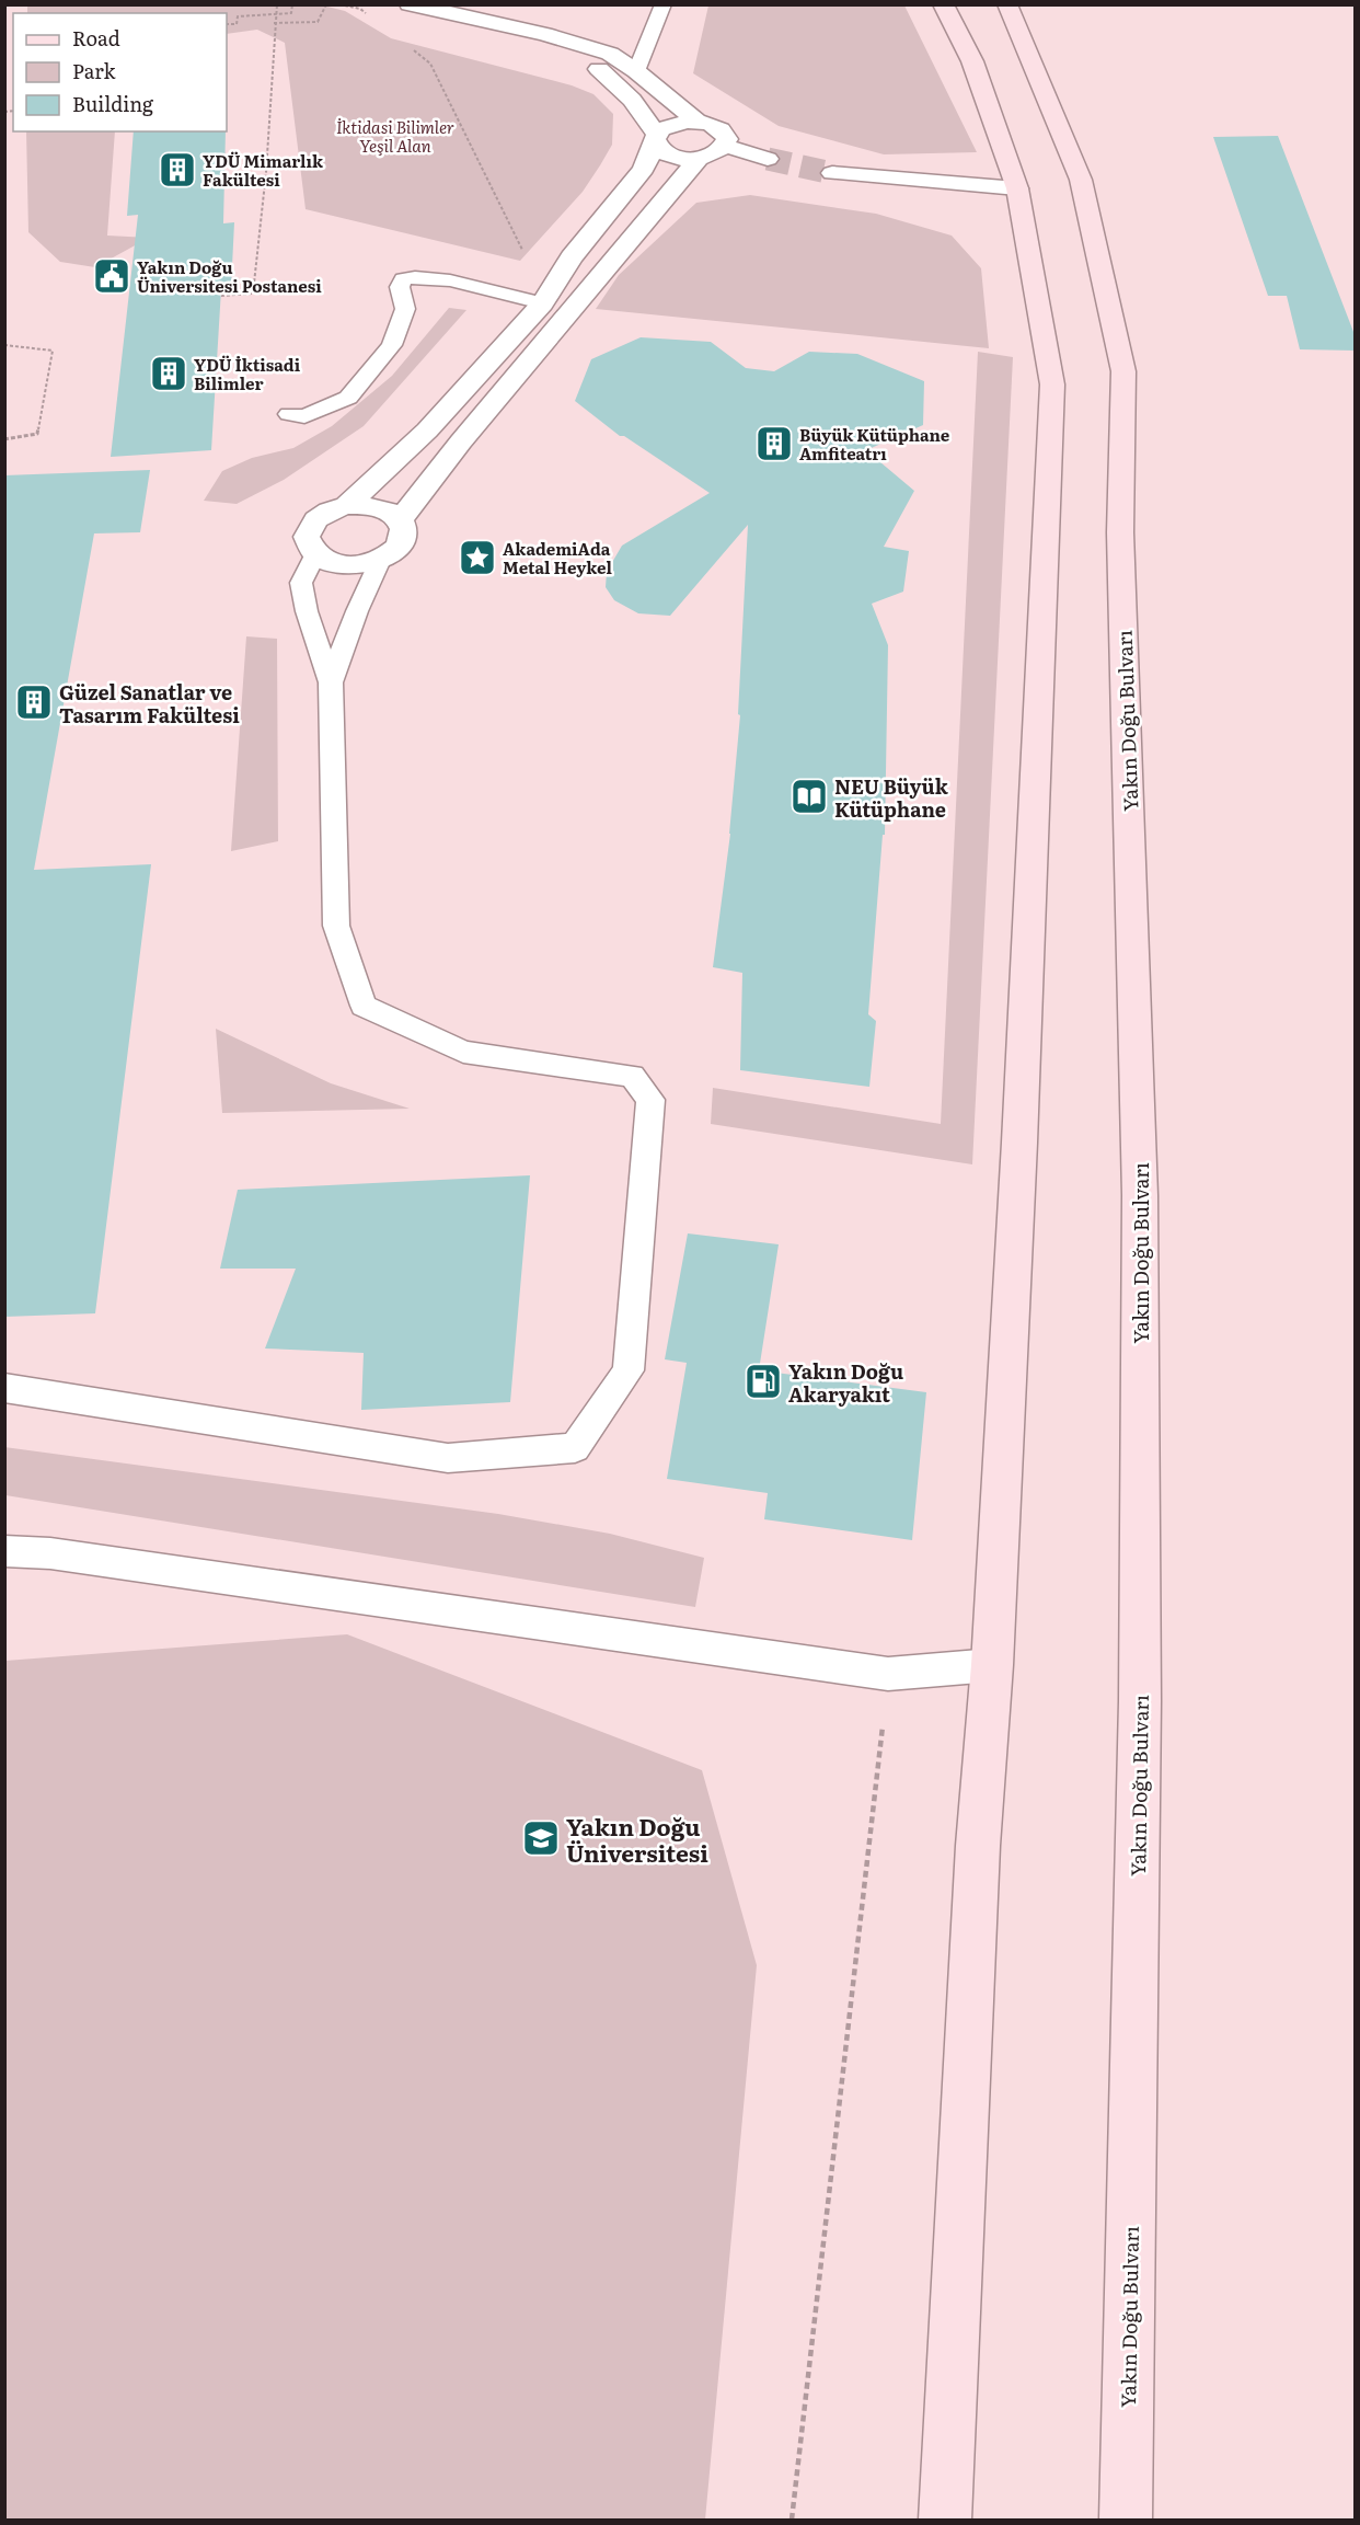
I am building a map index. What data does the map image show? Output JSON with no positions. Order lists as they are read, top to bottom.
{
  "streets": {
    "main road": ["Yakın Doğu Bulvarı"]
  },
  "parks": ["İktidasi Bilimler Yeşil Alan"],
  "places": {
    "building": [
      "YDÜ Mimarlık Fakültesi",
      "YDÜ İktisadi Bilimler",
      "Büyük Kütüphane Amfiteatrı",
      "Güzel Sanatlar ve Tasarım Fakültesi"
    ],
    "public building": ["Yakın Doğu Üniversitesi Postanesi"],
    "place": ["AkademiAda Metal Heykel"],
    "library": ["NEU Büyük Kütüphane"],
    "fuel station": ["Yakın Doğu Akaryakıt"],
    "school or university": ["Yakın Doğu Üniversitesi"]
  },
  "legend": ["Road", "Park", "Building"]
}
